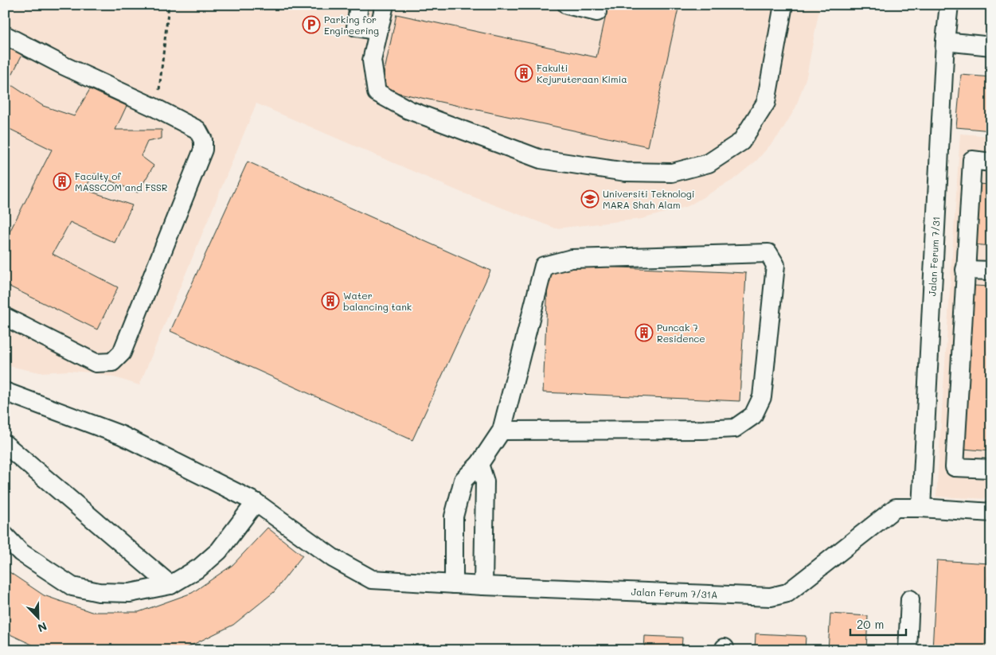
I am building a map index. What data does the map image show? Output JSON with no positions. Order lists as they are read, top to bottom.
{
  "streets": {
    "street": ["Jalan Ferum 7/31", "Jalan Ferum 7/31A"]
  },
  "crossings": [
    ["Jalan Ferum 7/31", "Jalan Ferum 7/31A"]
  ],
  "places": {
    "parking": ["Parking for Engineering"],
    "building": [
      "Fakulti Kejuruteraan Kimia",
      "Faculty of MASSCOM and FSSR",
      "Water balancing tank",
      "Puncak 7 Residence"
    ],
    "school or university": ["Universiti Teknologi MARA Shah Alam"]
  },
  "scale_bar": "20 m",
  "north": "bottom right"
}
